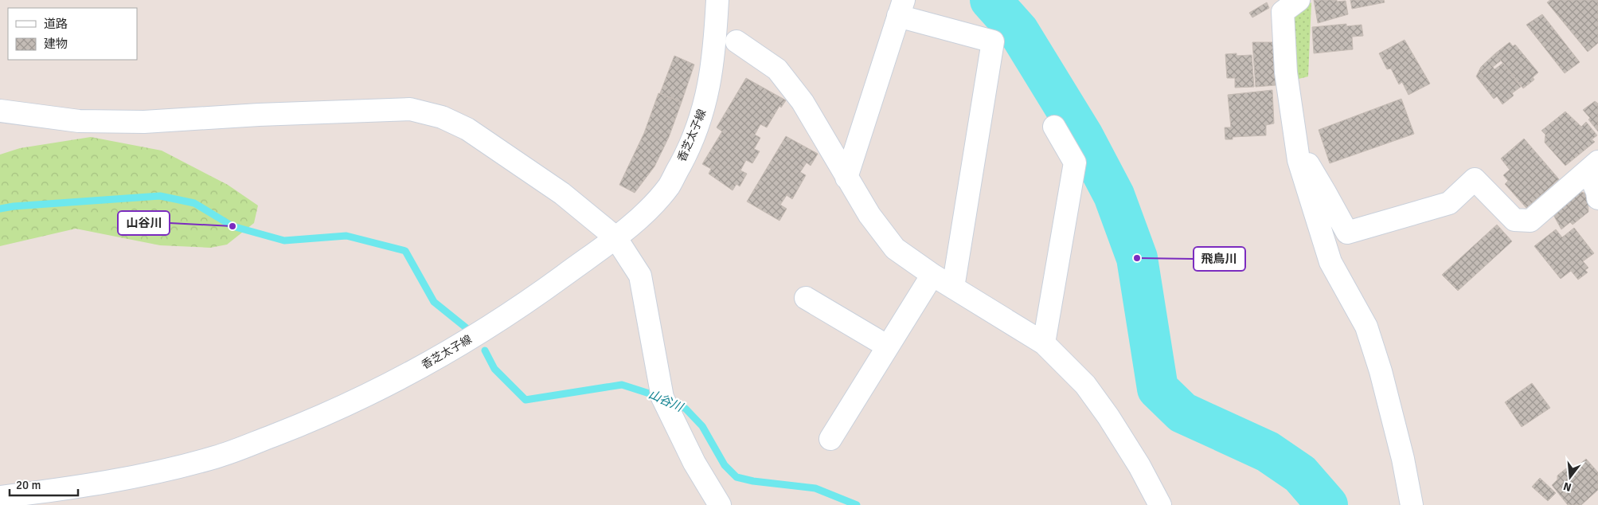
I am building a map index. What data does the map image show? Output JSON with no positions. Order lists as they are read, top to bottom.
{
  "streets": {
    "street": ["香芝太子線"]
  },
  "water": ["山谷川"],
  "places": ["山谷川", "飛鳥川"],
  "legend": ["道路", "建物"],
  "scale_bar": "20 m",
  "north": "bottom"
}
